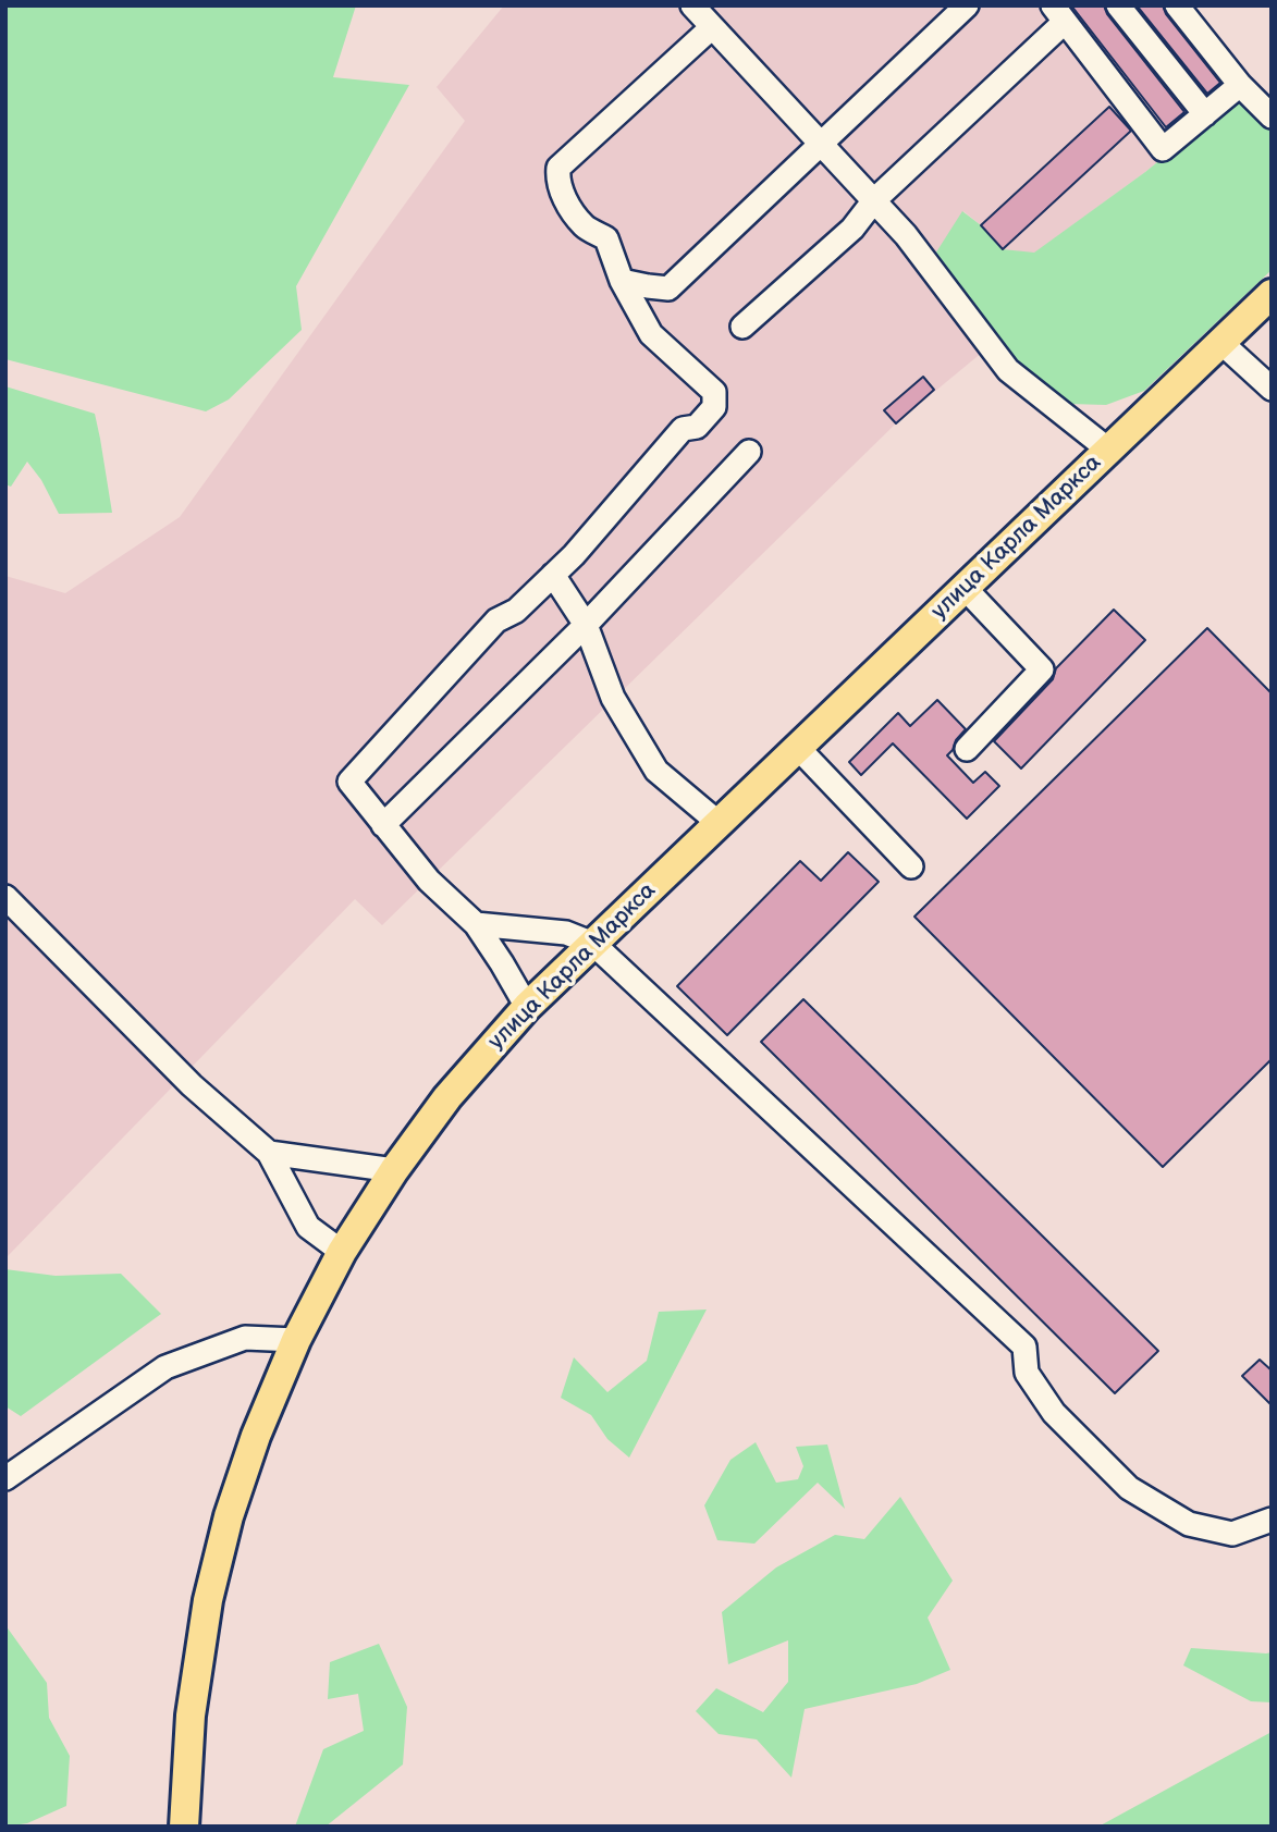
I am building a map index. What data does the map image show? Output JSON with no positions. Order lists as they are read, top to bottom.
{
  "streets": {
    "main road": ["улица Карла Маркса"]
  }
}
